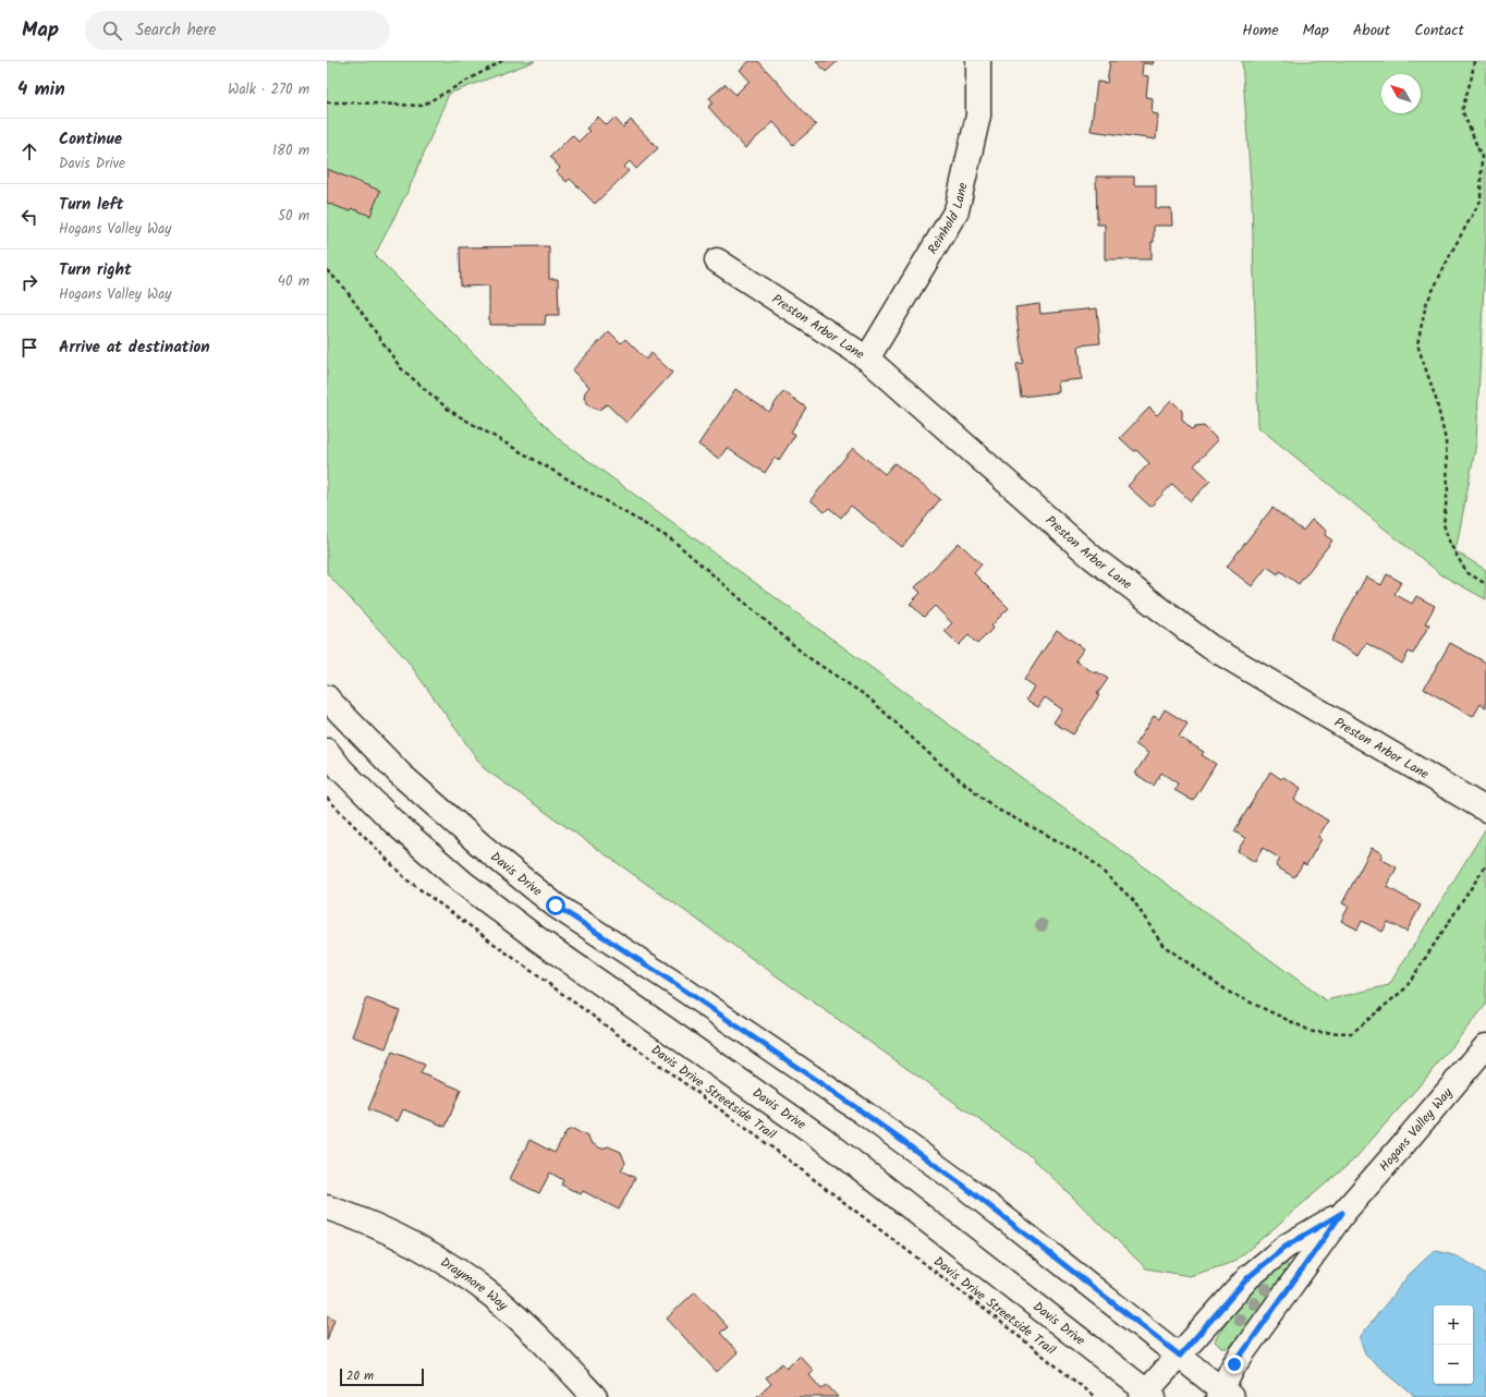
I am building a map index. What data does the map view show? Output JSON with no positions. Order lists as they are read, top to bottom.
{
  "streets": {
    "street": [
      "Reinhold Lane",
      "Preston Arbor Lane",
      "Davis Drive",
      "Hogans Valley Way",
      "Draymore Way"
    ],
    "path": ["Davis Drive Streetside Trail"]
  },
  "crossings": [
    ["Reinhold Lane", "Preston Arbor Lane"],
    ["Davis Drive", "Hogans Valley Way"]
  ],
  "scale_bar": "20 m",
  "north": "top left",
  "page": {
    "header": "Map",
    "search": "Search here",
    "nav": [
      "Home",
      "Map",
      "About",
      "Contact"
    ],
    "heading": ["4 min", "Walk · 270 m"],
    "list": [
      ["Continue", "Davis Drive", "180 m"],
      ["Turn left", "Hogans Valley Way", "50 m"],
      ["Turn right", "Hogans Valley Way", "40 m"],
      "Arrive at destination"
    ],
    "map_buttons": ["+", "−"],
    "scale": "20 m"
  }
}
